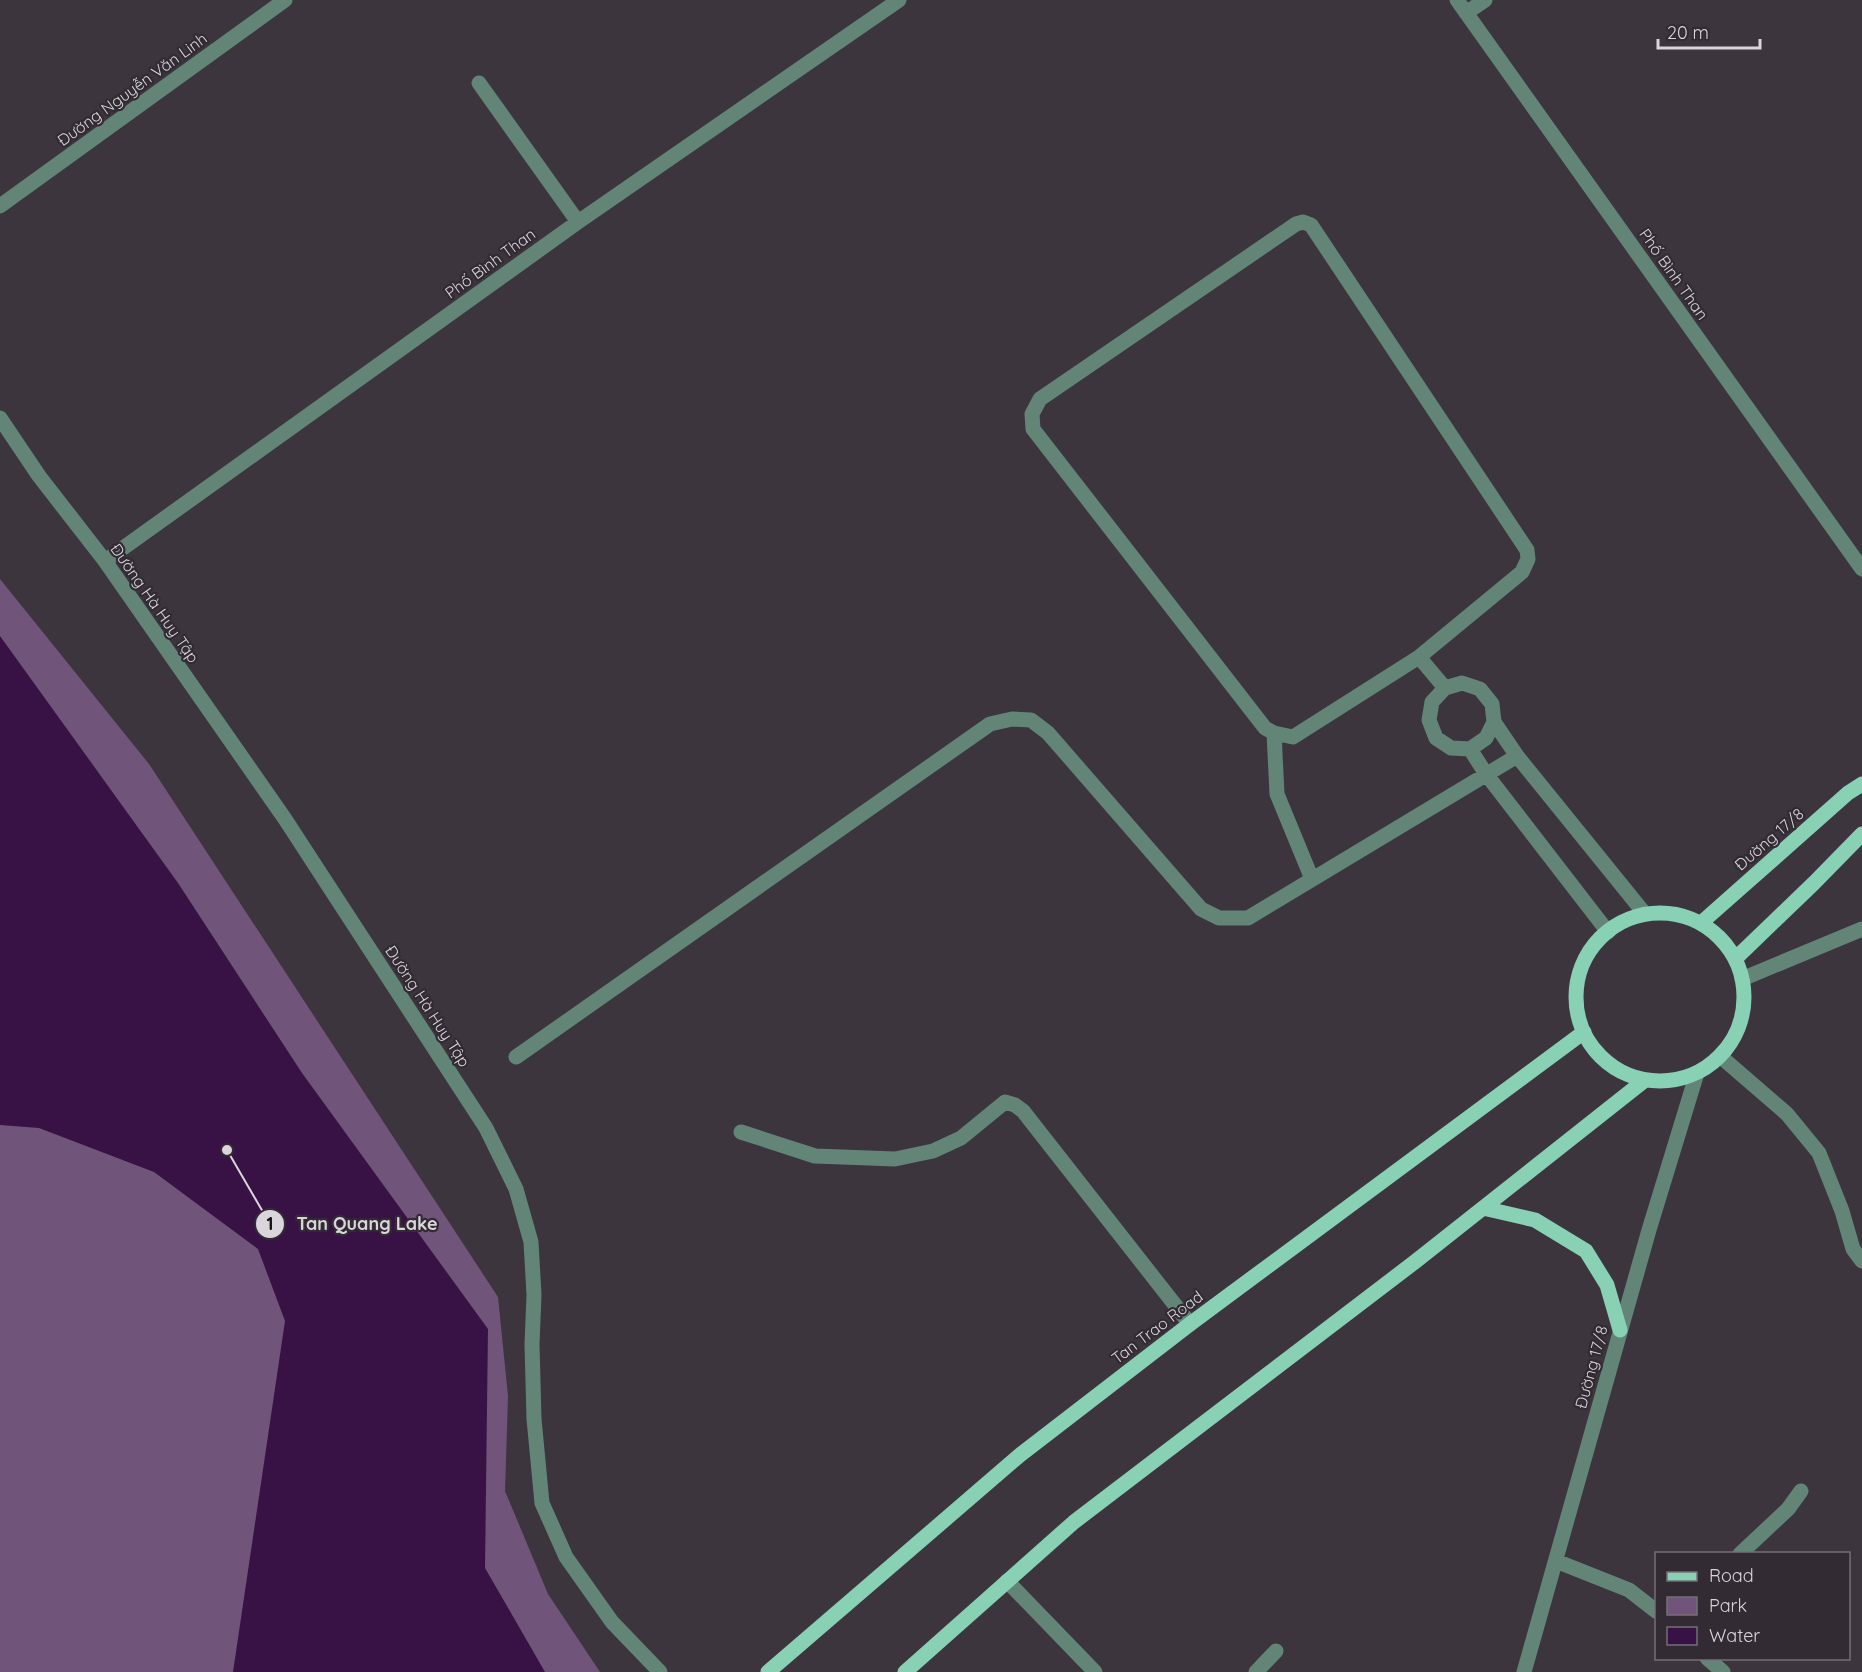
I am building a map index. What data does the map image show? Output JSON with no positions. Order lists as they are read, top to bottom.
{
  "streets": {
    "main road": ["Đường 17/8", "Tan Trao Road"],
    "street": ["Đường Nguyễn Văn Linh", "Phố Bình Than", "Đường Hà Huy Tập"]
  },
  "crossings": [
    ["Phố Bình Than", "Đường Hà Huy Tập"],
    ["Đường 17/8", "Tan Trao Road"]
  ],
  "places": ["Tan Quang Lake"],
  "legend": ["Road", "Park", "Water"],
  "scale_bar": "20 m"
}
